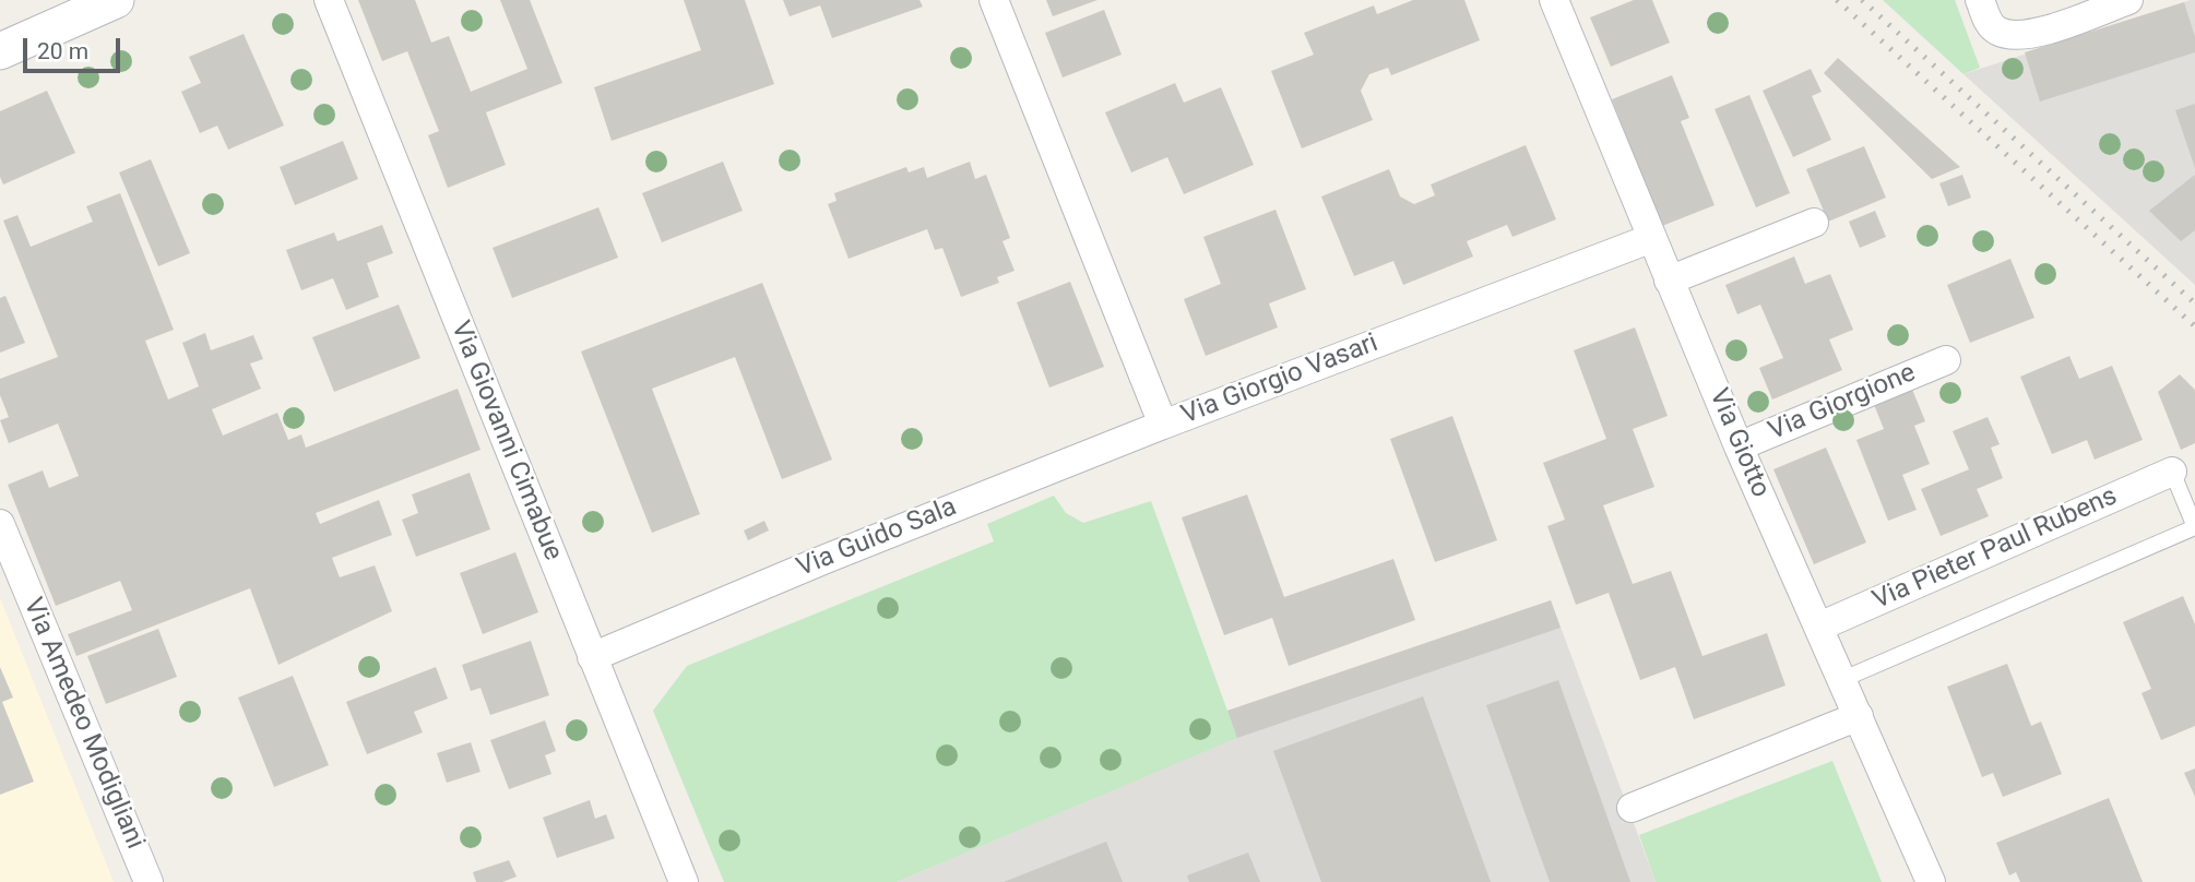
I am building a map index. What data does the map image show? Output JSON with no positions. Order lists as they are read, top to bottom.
{
  "streets": {
    "street": [
      "Via Giorgio Vasari",
      "Via Giorgione",
      "Via Giovanni Cimabue",
      "Via Giotto",
      "Via Guido Sala",
      "Via Pieter Paul Rubens",
      "Via Amedeo Modigliani"
    ]
  },
  "crossings": [
    ["Via Giorgio Vasari", "Via Giotto"],
    ["Via Giorgio Vasari", "Via Guido Sala"],
    ["Via Giorgione", "Via Giotto"],
    ["Via Giovanni Cimabue", "Via Guido Sala"],
    ["Via Giotto", "Via Pieter Paul Rubens"]
  ],
  "scale_bar": "20 m"
}
